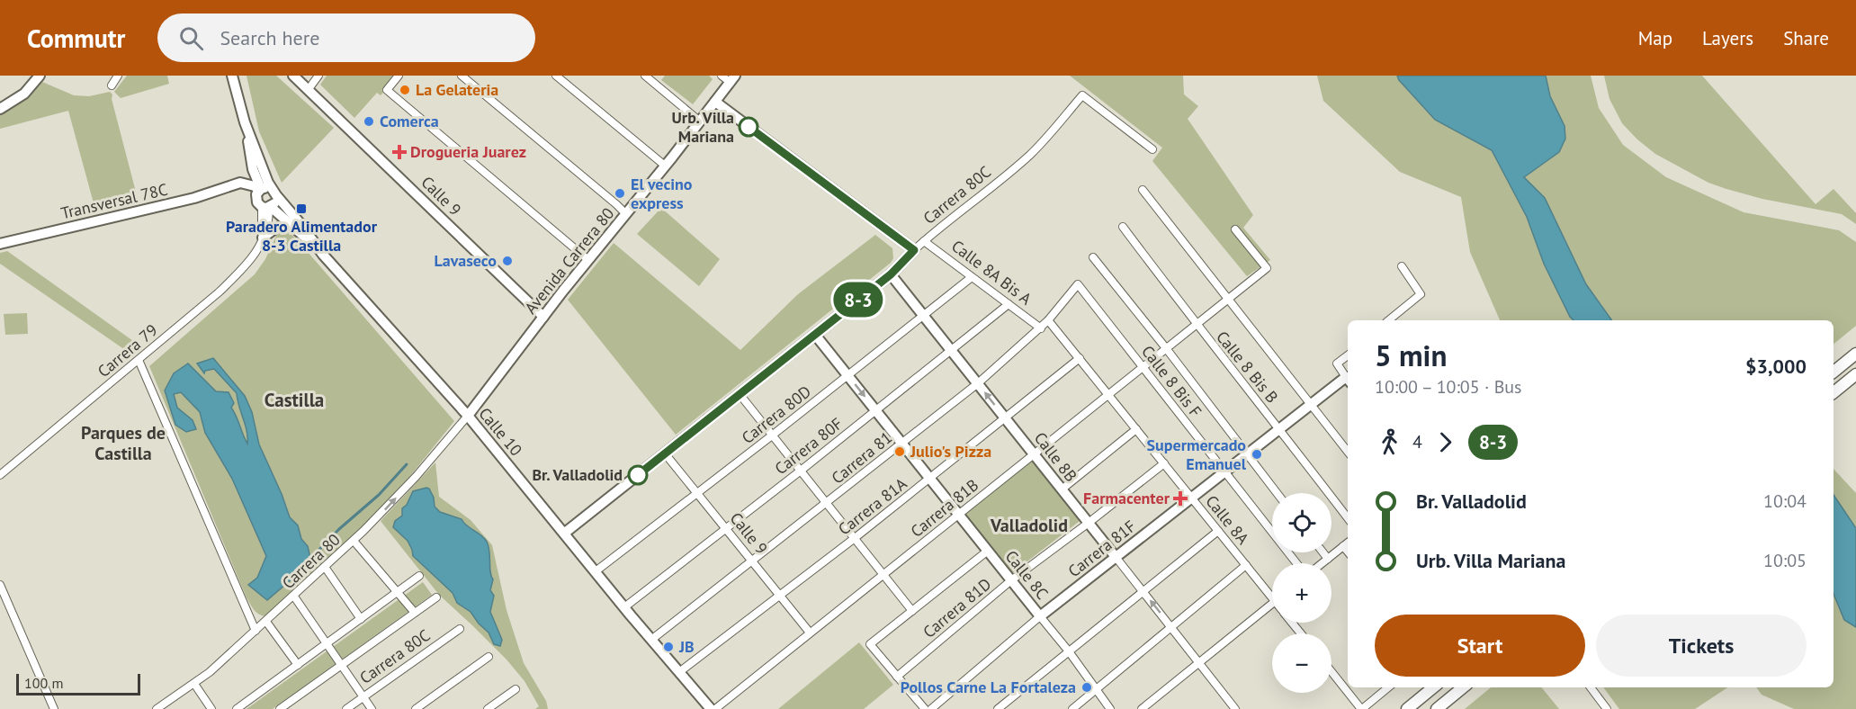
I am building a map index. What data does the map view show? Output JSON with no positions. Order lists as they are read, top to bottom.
{
  "streets": {
    "street": [
      "Carrera 80C",
      "Calle 9",
      "Transversal 78C",
      "Avenida Carrera 80",
      "Calle 8A Bis A",
      "Carrera 79",
      "Calle 8 Bis B",
      "Calle 8 Bis F",
      "Carrera 80D",
      "Calle 10",
      "Carrera 80F",
      "Calle 8B",
      "Carrera 81",
      "Carrera 81A",
      "Carrera 81B",
      "Calle 8A",
      "Carrera 81F",
      "Carrera 80",
      "Calle 8C",
      "Carrera 81D"
    ]
  },
  "crossings": [
    ["Carrera 80C", "Calle 9"],
    ["Carrera 80C", "Calle 8A Bis A"],
    ["Carrera 80C", "Calle 10"],
    ["Carrera 80C", "Calle 8B"],
    ["Carrera 80C", "Calle 8C"],
    ["Calle 9", "Avenida Carrera 80"],
    ["Calle 9", "Carrera 80D"],
    ["Calle 9", "Carrera 80F"],
    ["Calle 9", "Carrera 81"],
    ["Calle 9", "Carrera 81A"],
    ["Calle 9", "Carrera 81B"],
    ["Avenida Carrera 80", "Calle 10"],
    ["Avenida Carrera 80", "Carrera 80"],
    ["Calle 8A Bis A", "Carrera 80D"],
    ["Calle 8A Bis A", "Carrera 80F"],
    ["Calle 8A Bis A", "Carrera 81"],
    ["Carrera 79", "Calle 10"],
    ["Calle 8 Bis B", "Carrera 81B"],
    ["Calle 8 Bis B", "Carrera 81F"],
    ["Calle 8 Bis F", "Carrera 81"],
    ["Calle 8 Bis F", "Carrera 81B"],
    ["Calle 8 Bis F", "Carrera 81F"],
    ["Carrera 80D", "Calle 10"],
    ["Carrera 80D", "Calle 8B"],
    ["Carrera 80D", "Calle 8C"],
    ["Calle 10", "Carrera 80F"],
    ["Calle 10", "Carrera 81"],
    ["Calle 10", "Carrera 81A"],
    ["Calle 10", "Carrera 80"],
    ["Carrera 80F", "Calle 8B"],
    ["Carrera 80F", "Calle 8C"],
    ["Calle 8B", "Carrera 81"],
    ["Calle 8B", "Carrera 81A"],
    ["Calle 8B", "Carrera 81B"],
    ["Calle 8B", "Carrera 81F"],
    ["Calle 8B", "Carrera 81D"],
    ["Carrera 81", "Calle 8A"],
    ["Carrera 81", "Calle 8C"],
    ["Carrera 81A", "Calle 8A"],
    ["Carrera 81A", "Calle 8C"],
    ["Carrera 81B", "Calle 8A"],
    ["Carrera 81B", "Calle 8C"],
    ["Calle 8A", "Carrera 81F"],
    ["Calle 8A", "Carrera 81D"],
    ["Carrera 81F", "Calle 8C"],
    ["Calle 8C", "Carrera 81D"]
  ],
  "one_way": ["Carrera 80"],
  "districts": ["Castilla", "Parques de Castilla", "Valladolid"],
  "places": {
    "other": [
      "La Gelateria",
      "Comerca",
      "Urb. Villa Mariana",
      "El vecino express",
      "Lavaseco",
      "Julio's Pizza",
      "Supermercado Emanuel",
      "Br. Valladolid",
      "JB",
      "Pollos Carne La Fortaleza"
    ],
    "health": ["Drogueria Juarez", "Farmacenter"],
    "transit": ["Paradero Alimentador 8-3 Castilla"]
  },
  "lines": ["bus line 8-3"],
  "scale_bar": "100 m",
  "page": {
    "header": "Commutr",
    "search": "Search here",
    "nav": ["Map", "Layers", "Share"],
    "on_map": "8-3",
    "heading": ["5 min", "10:00 – 10:05 · Bus", "$3,000"],
    "legs": ["4", "8-3"],
    "list": [
      {
        "name": "Br. Valladolid",
        "value": "10:04"
      },
      {
        "name": "Urb. Villa Mariana",
        "value": "10:05"
      }
    ],
    "map_buttons": ["+", "−"],
    "buttons": ["Start", "Tickets"],
    "scale": "100 m"
  }
}
